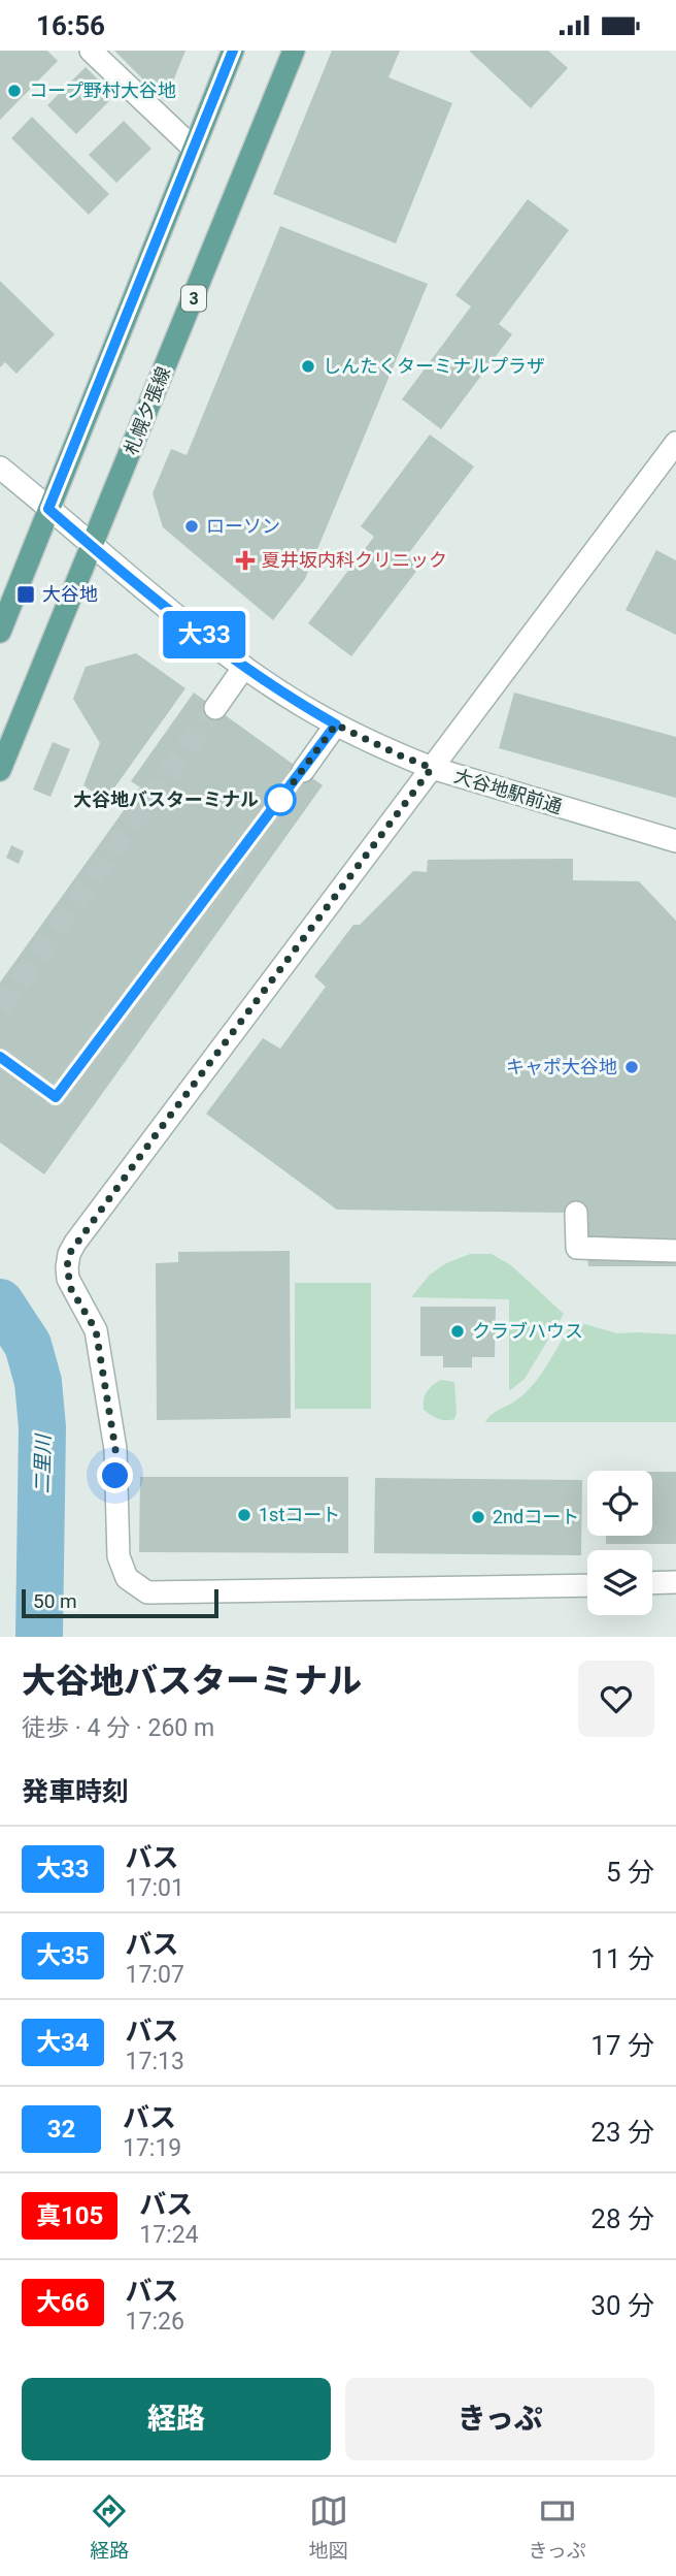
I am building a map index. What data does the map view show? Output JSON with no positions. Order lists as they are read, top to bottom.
{
  "streets": {
    "main road": ["3", "札幌夕張線"],
    "street": ["大谷地駅前通"]
  },
  "crossings": [
    ["札幌夕張線", "大谷地駅前通"]
  ],
  "water": ["二里川"],
  "places": {
    "other": [
      "コープ野村大谷地",
      "しんたくターミナルプラザ",
      "ローソン",
      "大谷地バスターミナル",
      "キャポ大谷地",
      "クラブハウス",
      "1stコート",
      "2ndコート"
    ],
    "health": ["夏井坂内科クリニック"],
    "transit": ["大谷地"]
  },
  "lines": ["bus line 大33"],
  "scale_bar": "50 m",
  "page": {
    "status": "16:56",
    "on_map": "大33",
    "scale": "50 m",
    "heading": [
      ["大谷地バスターミナル", "徒歩 · 4 分 · 260 m"],
      "発車時刻"
    ],
    "list": [
      {
        "mark": "大33",
        "name": "バス",
        "note": "17:01",
        "value": "5 分"
      },
      {
        "mark": "大35",
        "name": "バス",
        "note": "17:07",
        "value": "11 分"
      },
      {
        "mark": "大34",
        "name": "バス",
        "note": "17:13",
        "value": "17 分"
      },
      {
        "mark": "32",
        "name": "バス",
        "note": "17:19",
        "value": "23 分"
      },
      {
        "mark": "真105",
        "name": "バス",
        "note": "17:24",
        "value": "28 分"
      },
      {
        "mark": "大66",
        "name": "バス",
        "note": "17:26",
        "value": "30 分"
      }
    ],
    "buttons": ["経路", "きっぷ"],
    "tabs": ["経路", "地図", "きっぷ"]
  }
}
